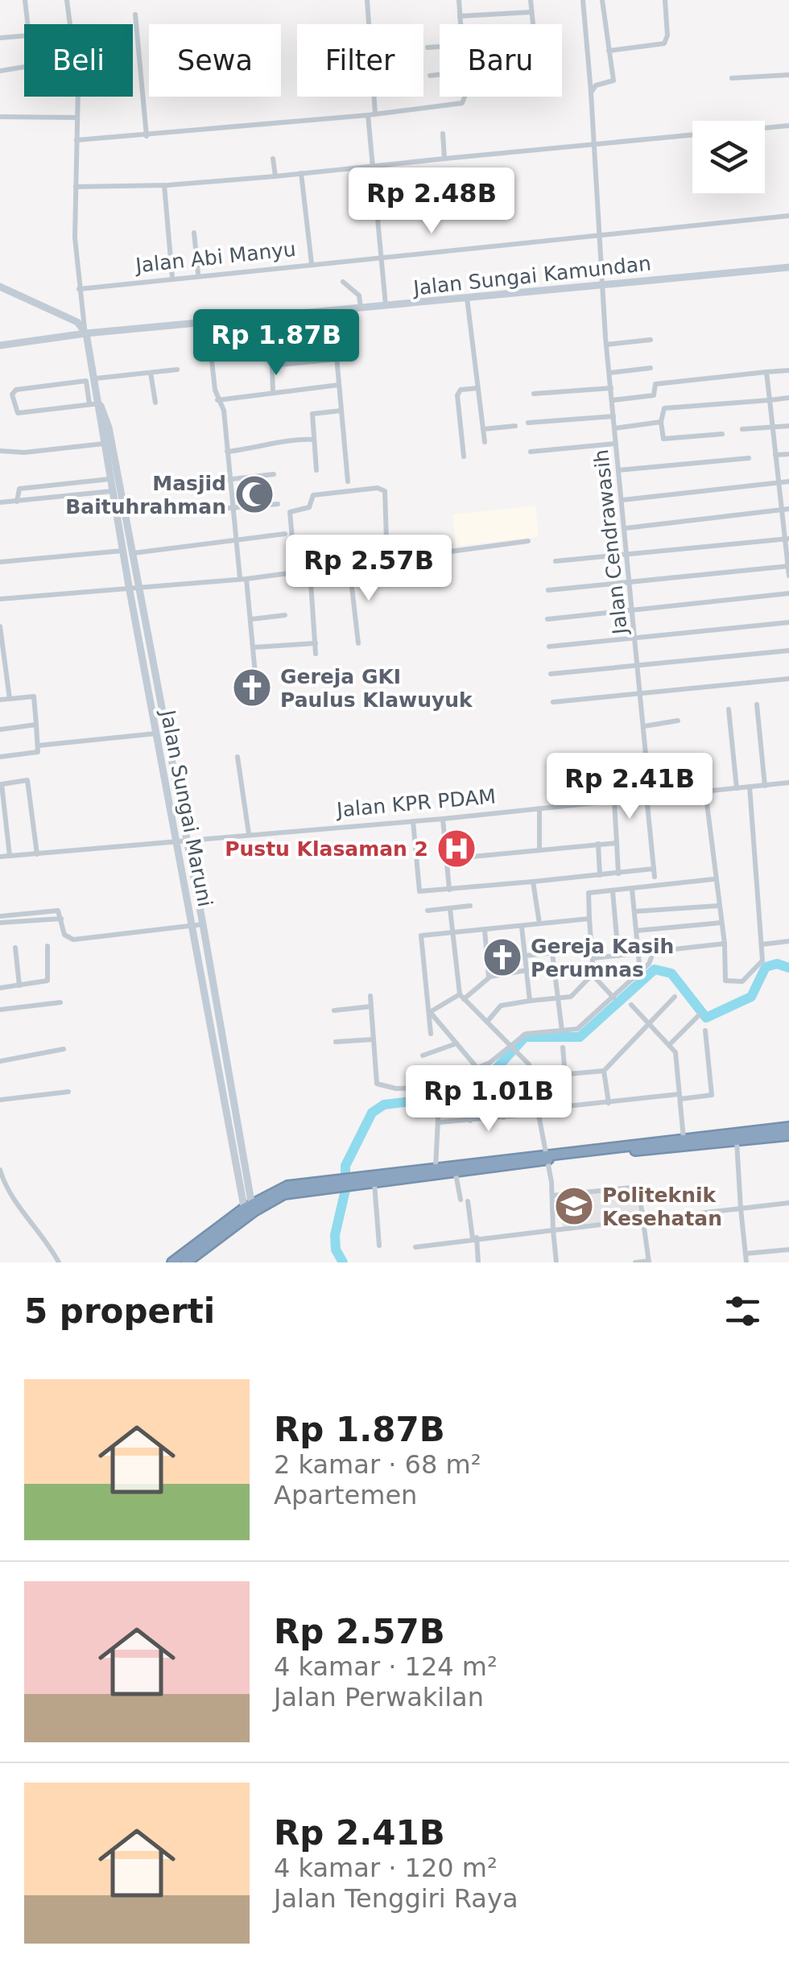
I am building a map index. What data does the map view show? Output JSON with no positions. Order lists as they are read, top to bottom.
{
  "streets": {
    "main road": ["Jalan Sungai Kamundan", "Jalan Sungai Maruni"],
    "street": ["Jalan Abi Manyu", "Jalan Cendrawasih", "Jalan KPR PDAM"]
  },
  "crossings": [
    ["Jalan Abi Manyu", "Jalan Cendrawasih"],
    ["Jalan Abi Manyu", "Jalan Sungai Maruni"],
    ["Jalan Sungai Kamundan", "Jalan Cendrawasih"],
    ["Jalan Sungai Kamundan", "Jalan Sungai Maruni"],
    ["Jalan Cendrawasih", "Jalan KPR PDAM"],
    ["Jalan KPR PDAM", "Jalan Sungai Maruni"]
  ],
  "places": {
    "mosque": ["Masjid Baituhrahman"],
    "church": ["Gereja GKI Paulus Klawuyuk", "Gereja Kasih Perumnas"],
    "hospital": ["Pustu Klasaman 2"],
    "school or university": ["Politeknik Kesehatan"]
  },
  "page": {
    "chip": [
      "Beli",
      "Sewa",
      "Filter",
      "Baru"
    ],
    "price": [
      "Rp 2.48B",
      "Rp 1.87B",
      "Rp 2.57B",
      "Rp 2.41B",
      "Rp 1.01B"
    ],
    "heading": "5 properti",
    "list": [
      {
        "name": "Rp 1.87B",
        "note": "2 kamar · 68 m² · Apartemen"
      },
      {
        "name": "Rp 2.57B",
        "note": "4 kamar · 124 m² · Jalan Perwakilan"
      },
      {
        "name": "Rp 2.41B",
        "note": "4 kamar · 120 m² · Jalan Tenggiri Raya"
      }
    ]
  }
}
